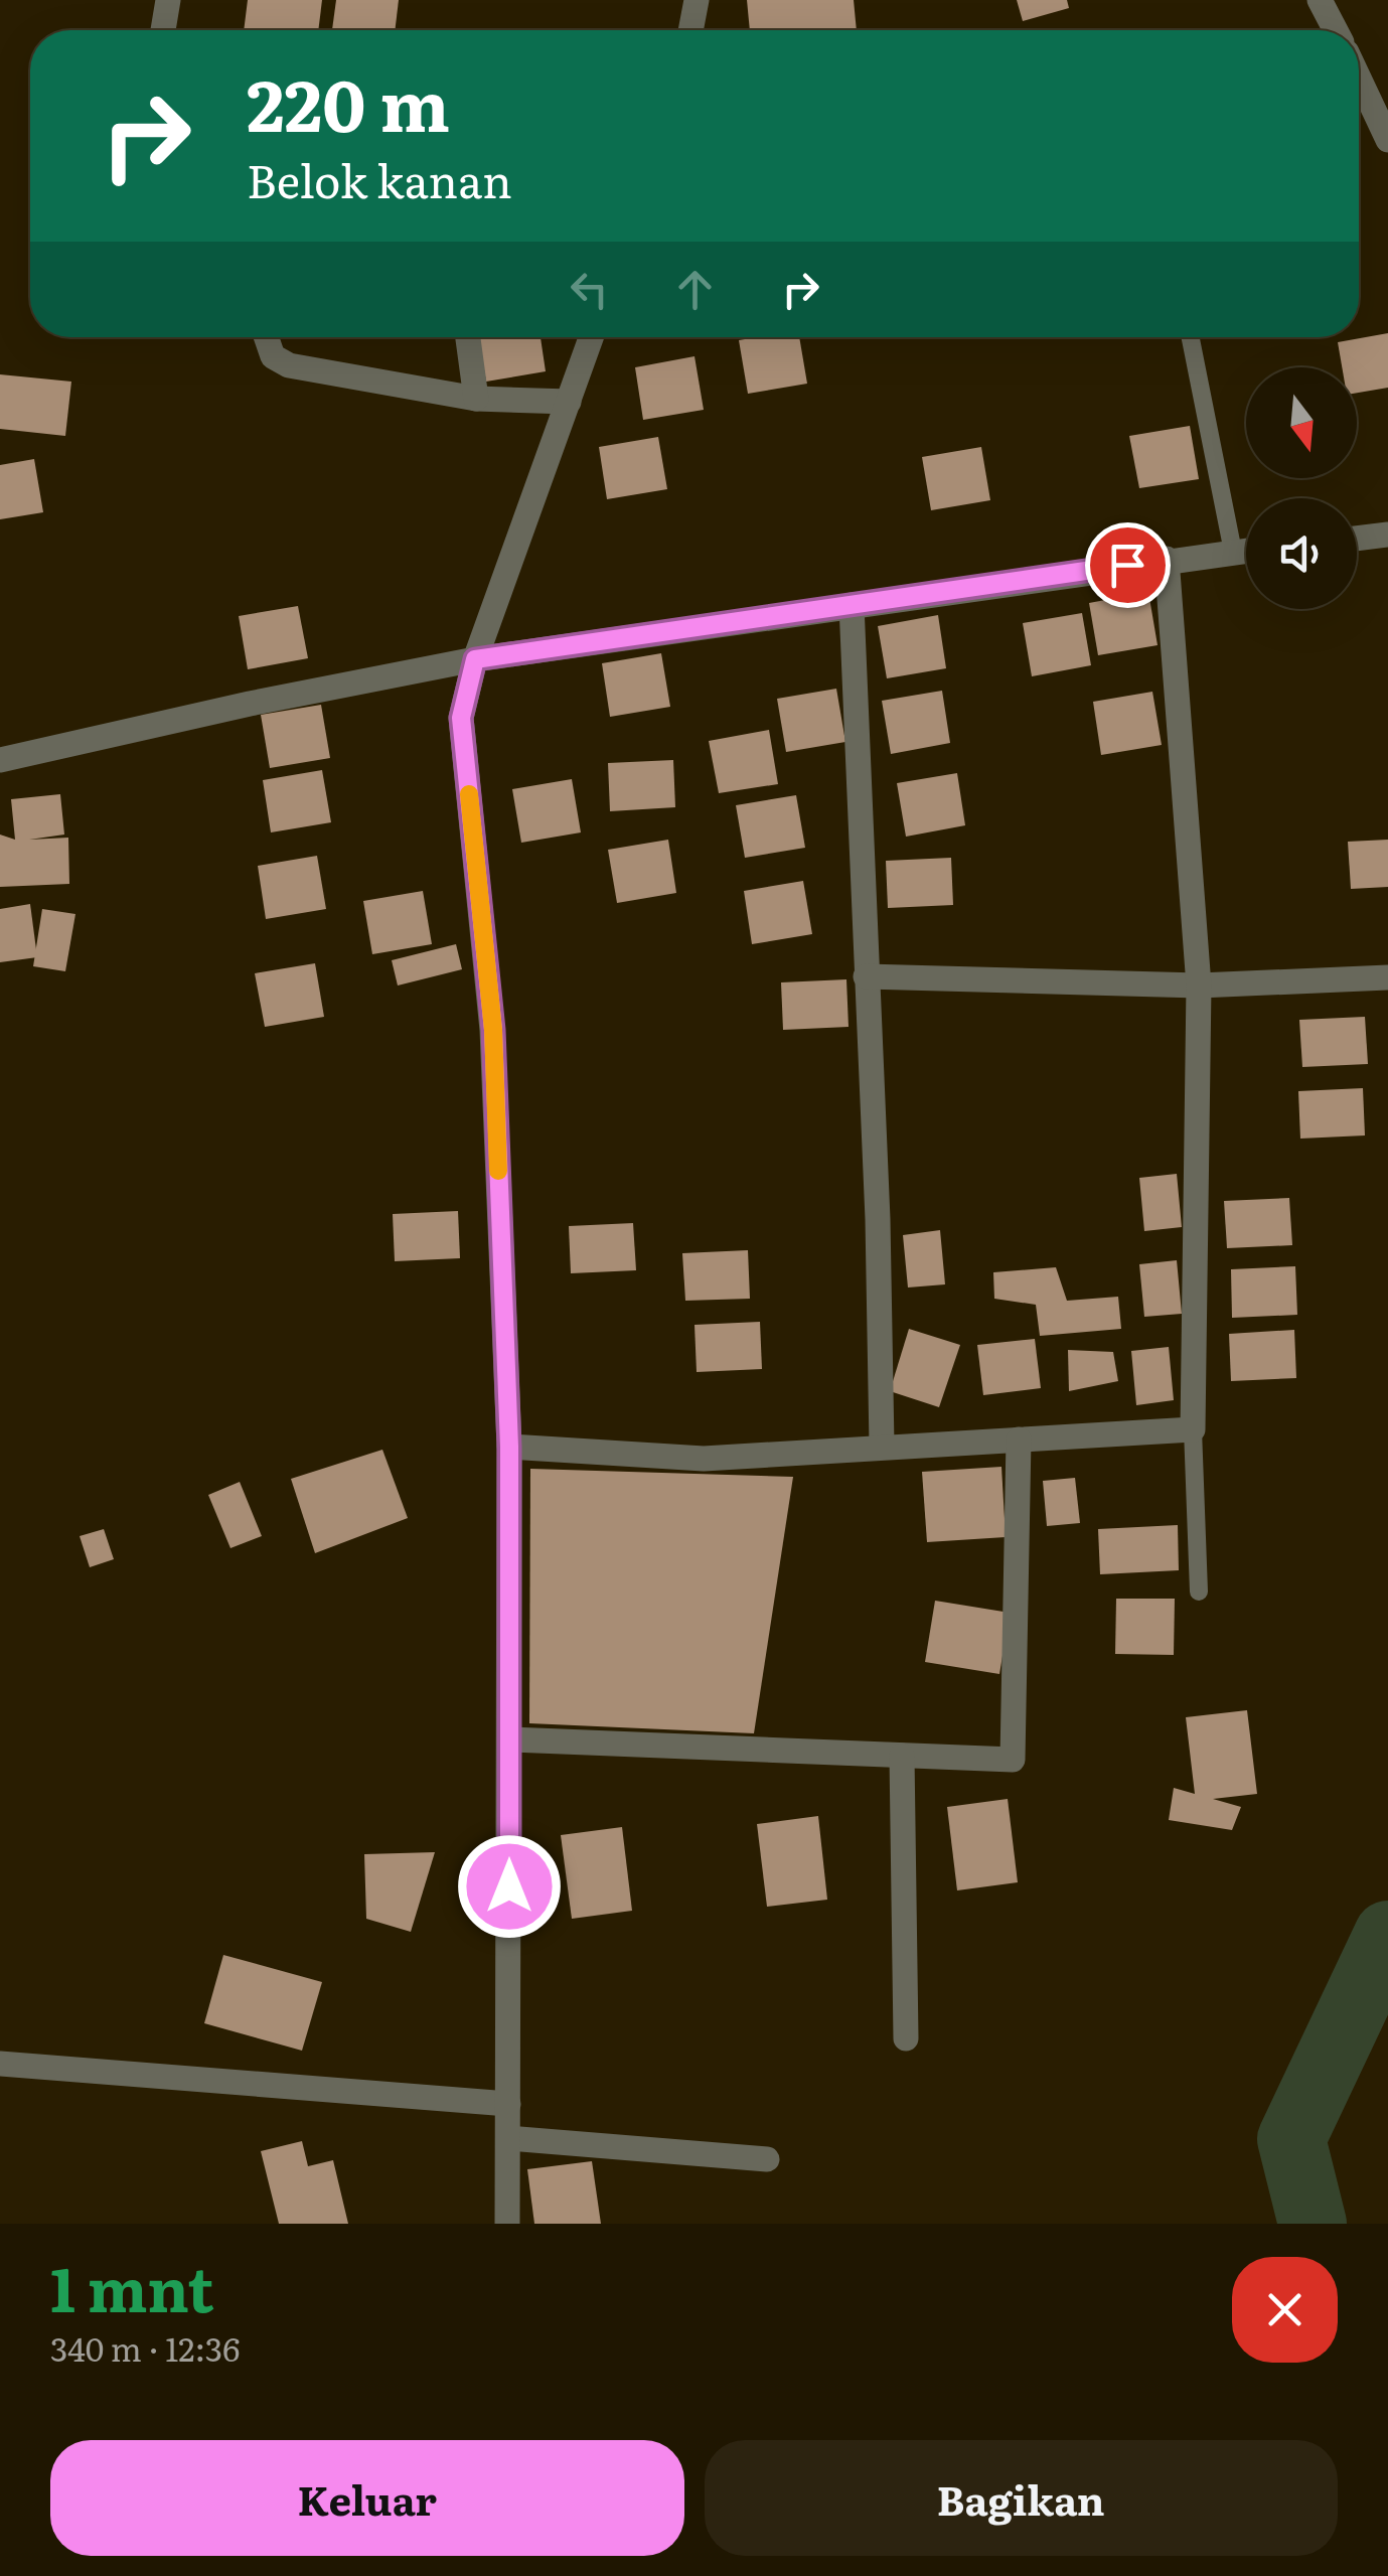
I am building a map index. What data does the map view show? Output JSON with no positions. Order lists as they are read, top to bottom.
{
  "north": "bottom",
  "page": {
    "turn": ["220 m", "Belok kanan"],
    "heading": ["1 mnt", "340 m · 12:36"],
    "buttons": ["Keluar", "Bagikan"]
  }
}
